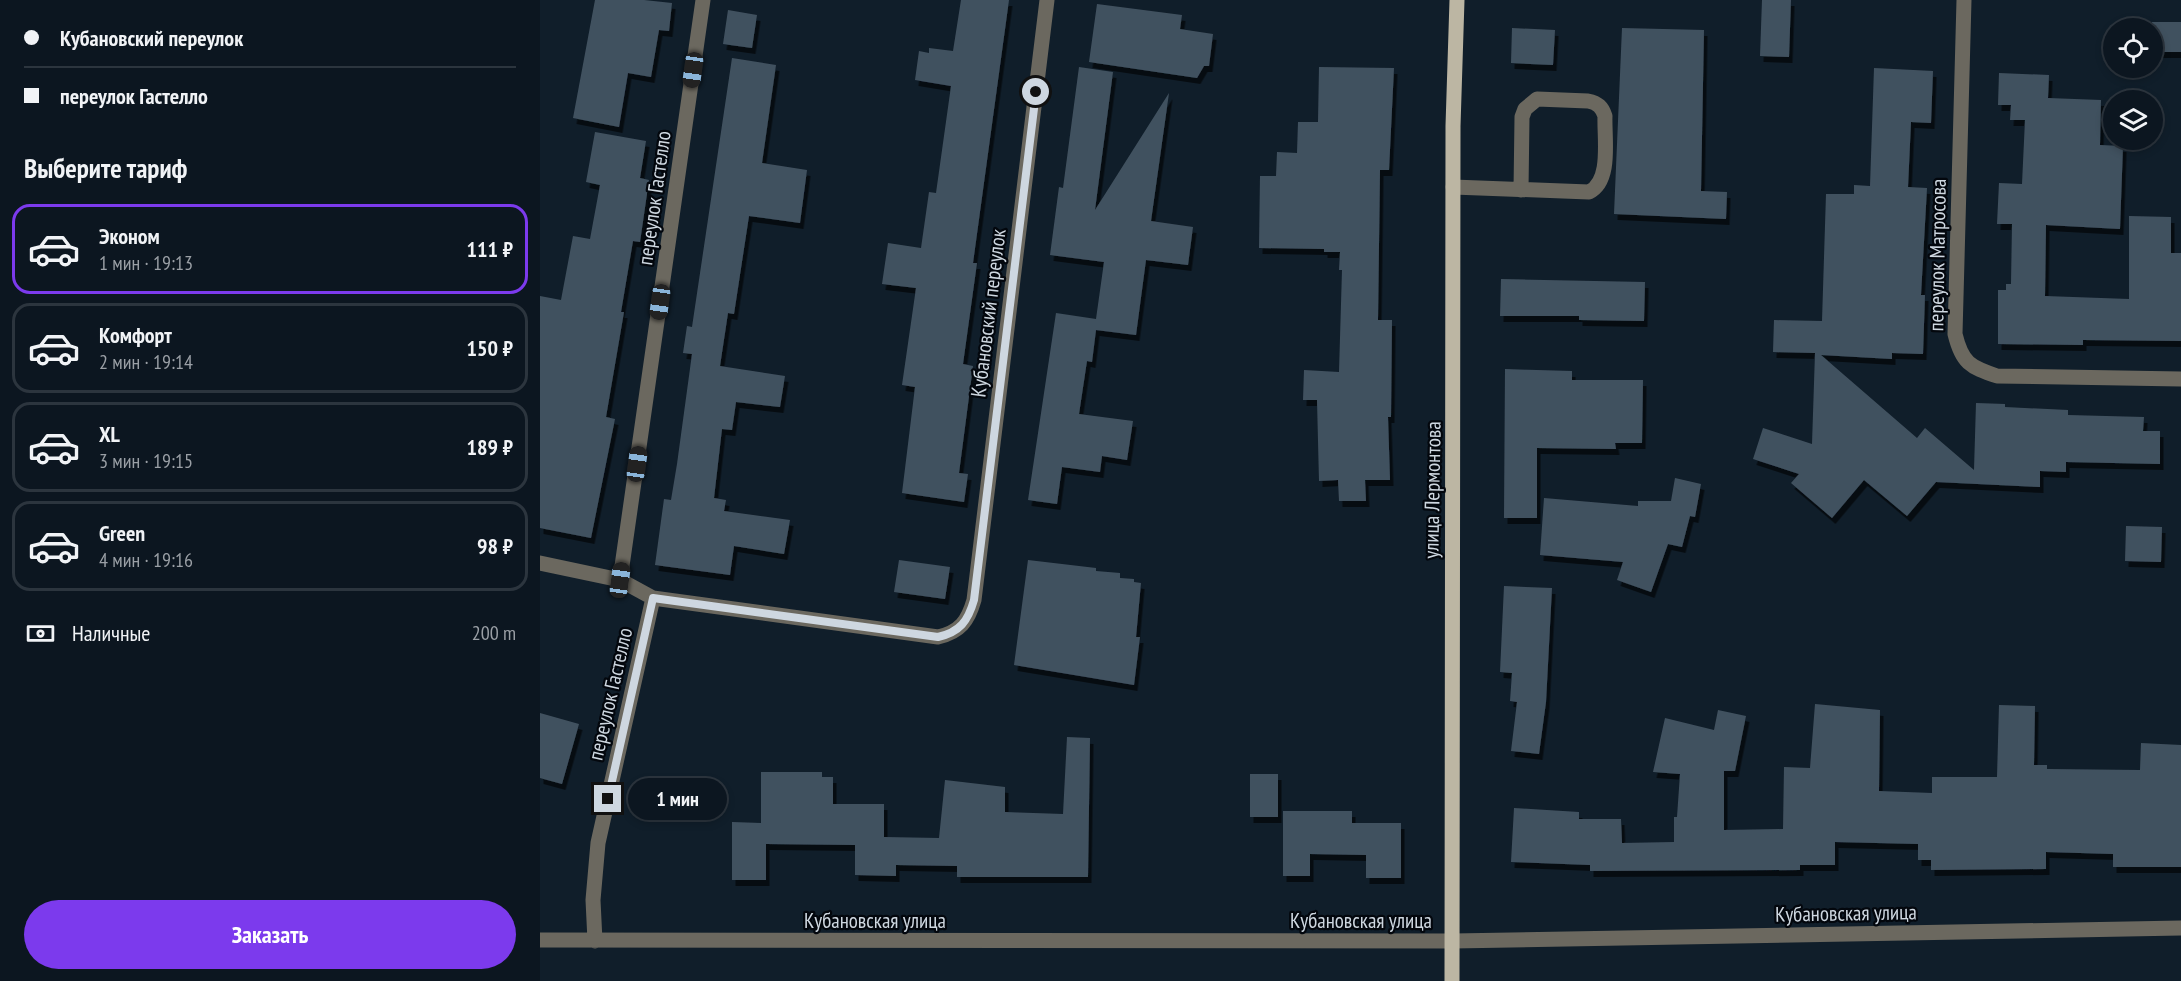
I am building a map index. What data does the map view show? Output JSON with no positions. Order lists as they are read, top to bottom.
{
  "streets": {
    "main road": ["улица Лермонтова"],
    "street": [
      "переулок Гастелло",
      "переулок Матросова",
      "Кубановский переулок",
      "Кубановская улица"
    ]
  },
  "crossings": [
    ["переулок Гастелло", "Кубановский переулок"],
    ["переулок Гастелло", "Кубановская улица"],
    ["улица Лермонтова", "Кубановская улица"]
  ],
  "page": {
    "banner": ["Кубановский переулок", "переулок Гастелло"],
    "heading": "Выберите тариф",
    "list": [
      {
        "name": "Эконом",
        "note": "1 мин · 19:13",
        "value": "111 ₽"
      },
      {
        "name": "Комфорт",
        "note": "2 мин · 19:14",
        "value": "150 ₽"
      },
      {
        "name": "XL",
        "note": "3 мин · 19:15",
        "value": "189 ₽"
      },
      {
        "name": "Green",
        "note": "4 мин · 19:16",
        "value": "98 ₽"
      }
    ],
    "pay": ["Наличные", "200 m"],
    "bubble": "1 мин",
    "buttons": "Заказать"
  }
}
